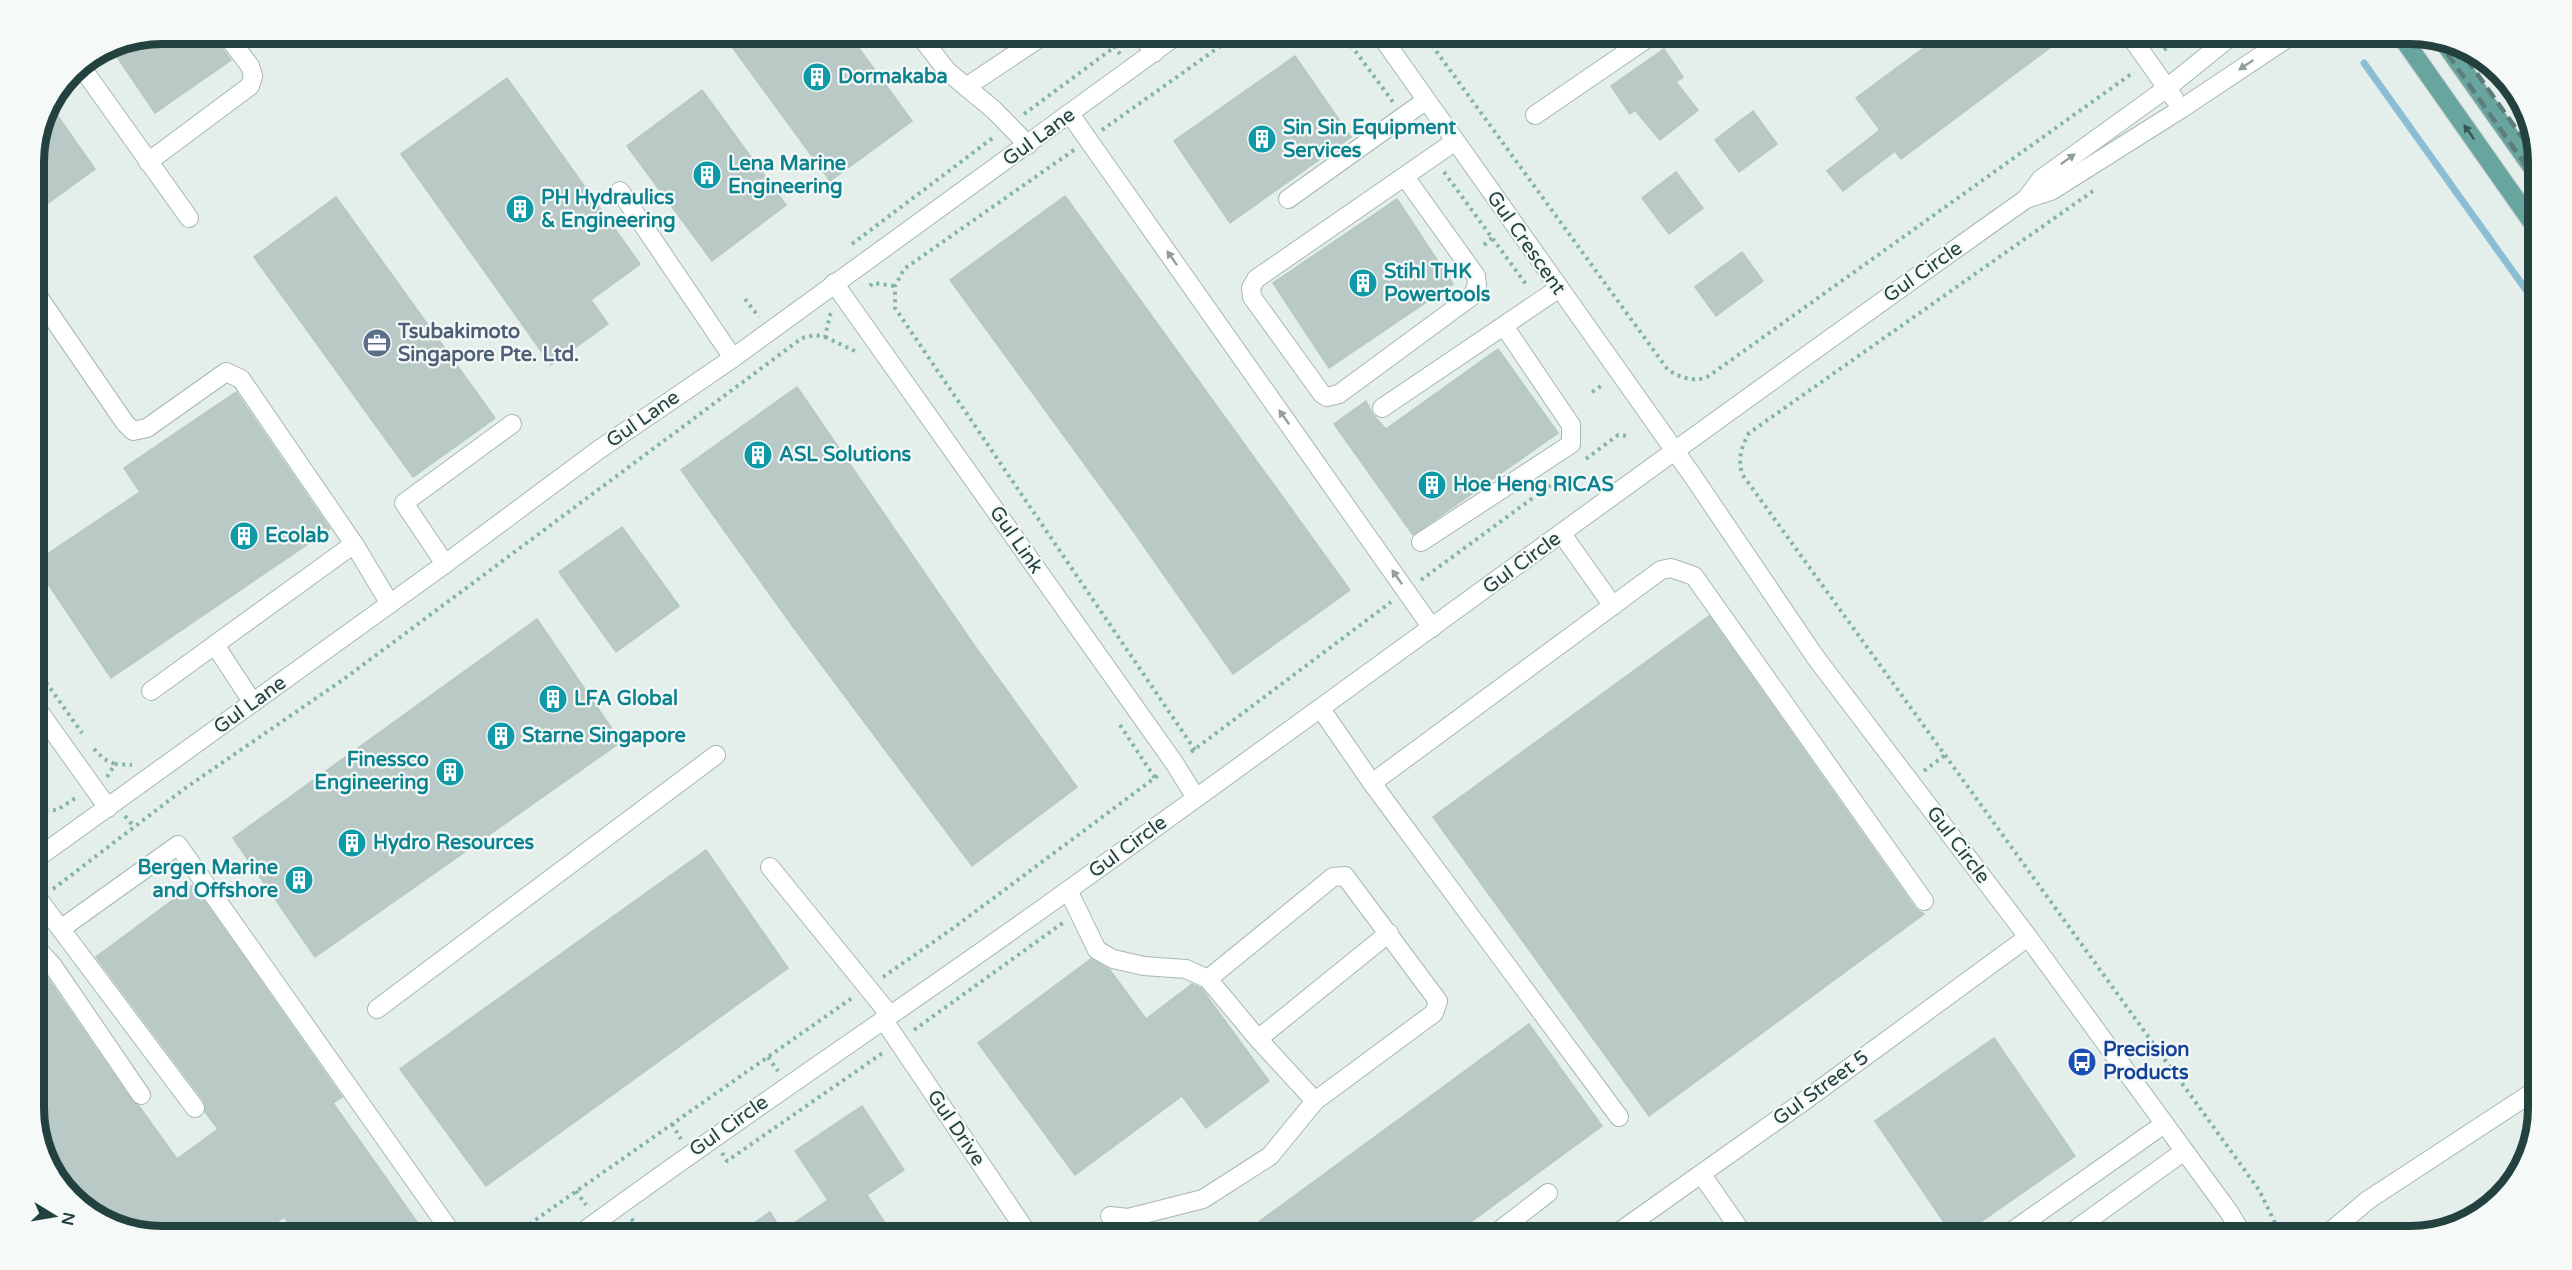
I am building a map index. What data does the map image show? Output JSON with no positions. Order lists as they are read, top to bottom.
{
  "streets": {
    "street": [
      "Gul Lane",
      "Gul Crescent",
      "Gul Circle",
      "Gul Link",
      "Gul Street 5",
      "Gul Drive"
    ]
  },
  "crossings": [
    ["Gul Lane", "Gul Link"],
    ["Gul Crescent", "Gul Circle"],
    ["Gul Circle", "Gul Link"],
    ["Gul Circle", "Gul Street 5"],
    ["Gul Circle", "Gul Drive"]
  ],
  "places": {
    "building": [
      "Dormakaba",
      "Sin Sin Equipment Services",
      "Lena Marine Engineering",
      "PH Hydraulics & Engineering",
      "Stihl THK Powertools",
      "ASL Solutions",
      "Hoe Heng RICAS",
      "Ecolab",
      "LFA Global",
      "Starne Singapore",
      "Finessco Engineering",
      "Hydro Resources",
      "Bergen Marine and Offshore"
    ],
    "office": ["Tsubakimoto Singapore Pte. Ltd."],
    "bus stop": ["Precision Products"]
  },
  "north": "right"
}
